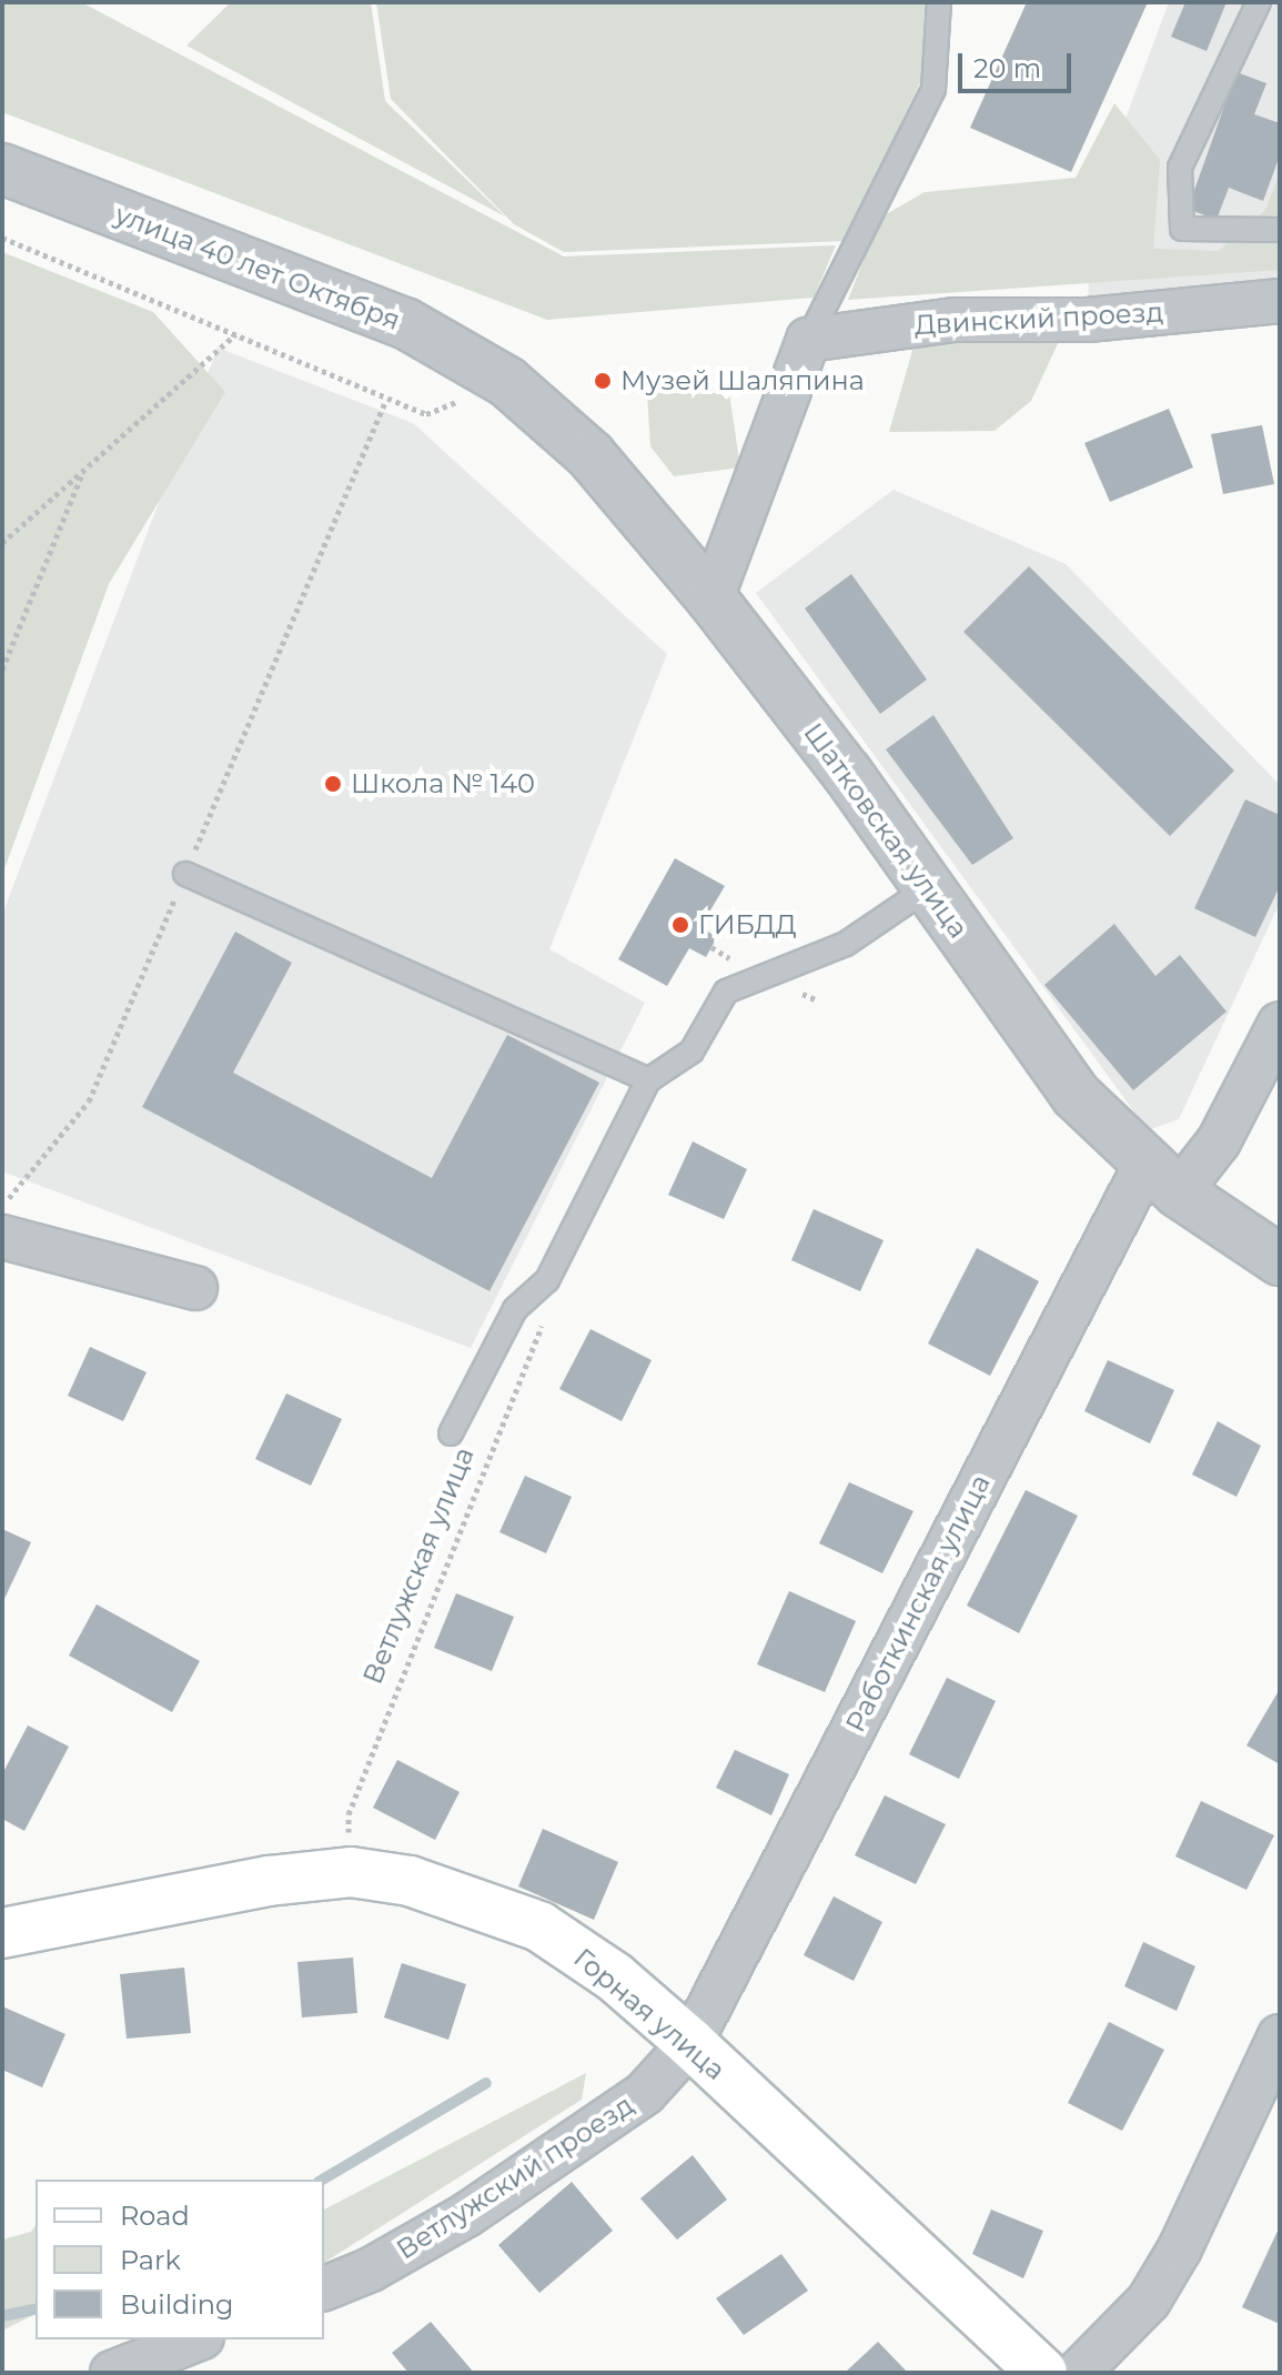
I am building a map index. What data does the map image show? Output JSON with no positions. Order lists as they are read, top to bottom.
{
  "streets": {
    "main road": ["Горная улица"],
    "street": [
      "улица 40 лет Октября",
      "Двинский проезд",
      "Шатковская улица",
      "Работкинская улица",
      "Ветлужский проезд"
    ],
    "lane": ["Ветлужская улица"]
  },
  "crossings": [
    ["улица 40 лет Октября", "Шатковская улица"],
    ["Шатковская улица", "Ветлужская улица"],
    ["Шатковская улица", "Работкинская улица"],
    ["Ветлужская улица", "Горная улица"],
    ["Работкинская улица", "Горная улица"],
    ["Работкинская улица", "Ветлужский проезд"],
    ["Горная улица", "Ветлужский проезд"]
  ],
  "places": ["Музей Шаляпина", "Школа № 140", "ГИБДД"],
  "legend": ["Road", "Park", "Building"],
  "scale_bar": "20 m"
}
